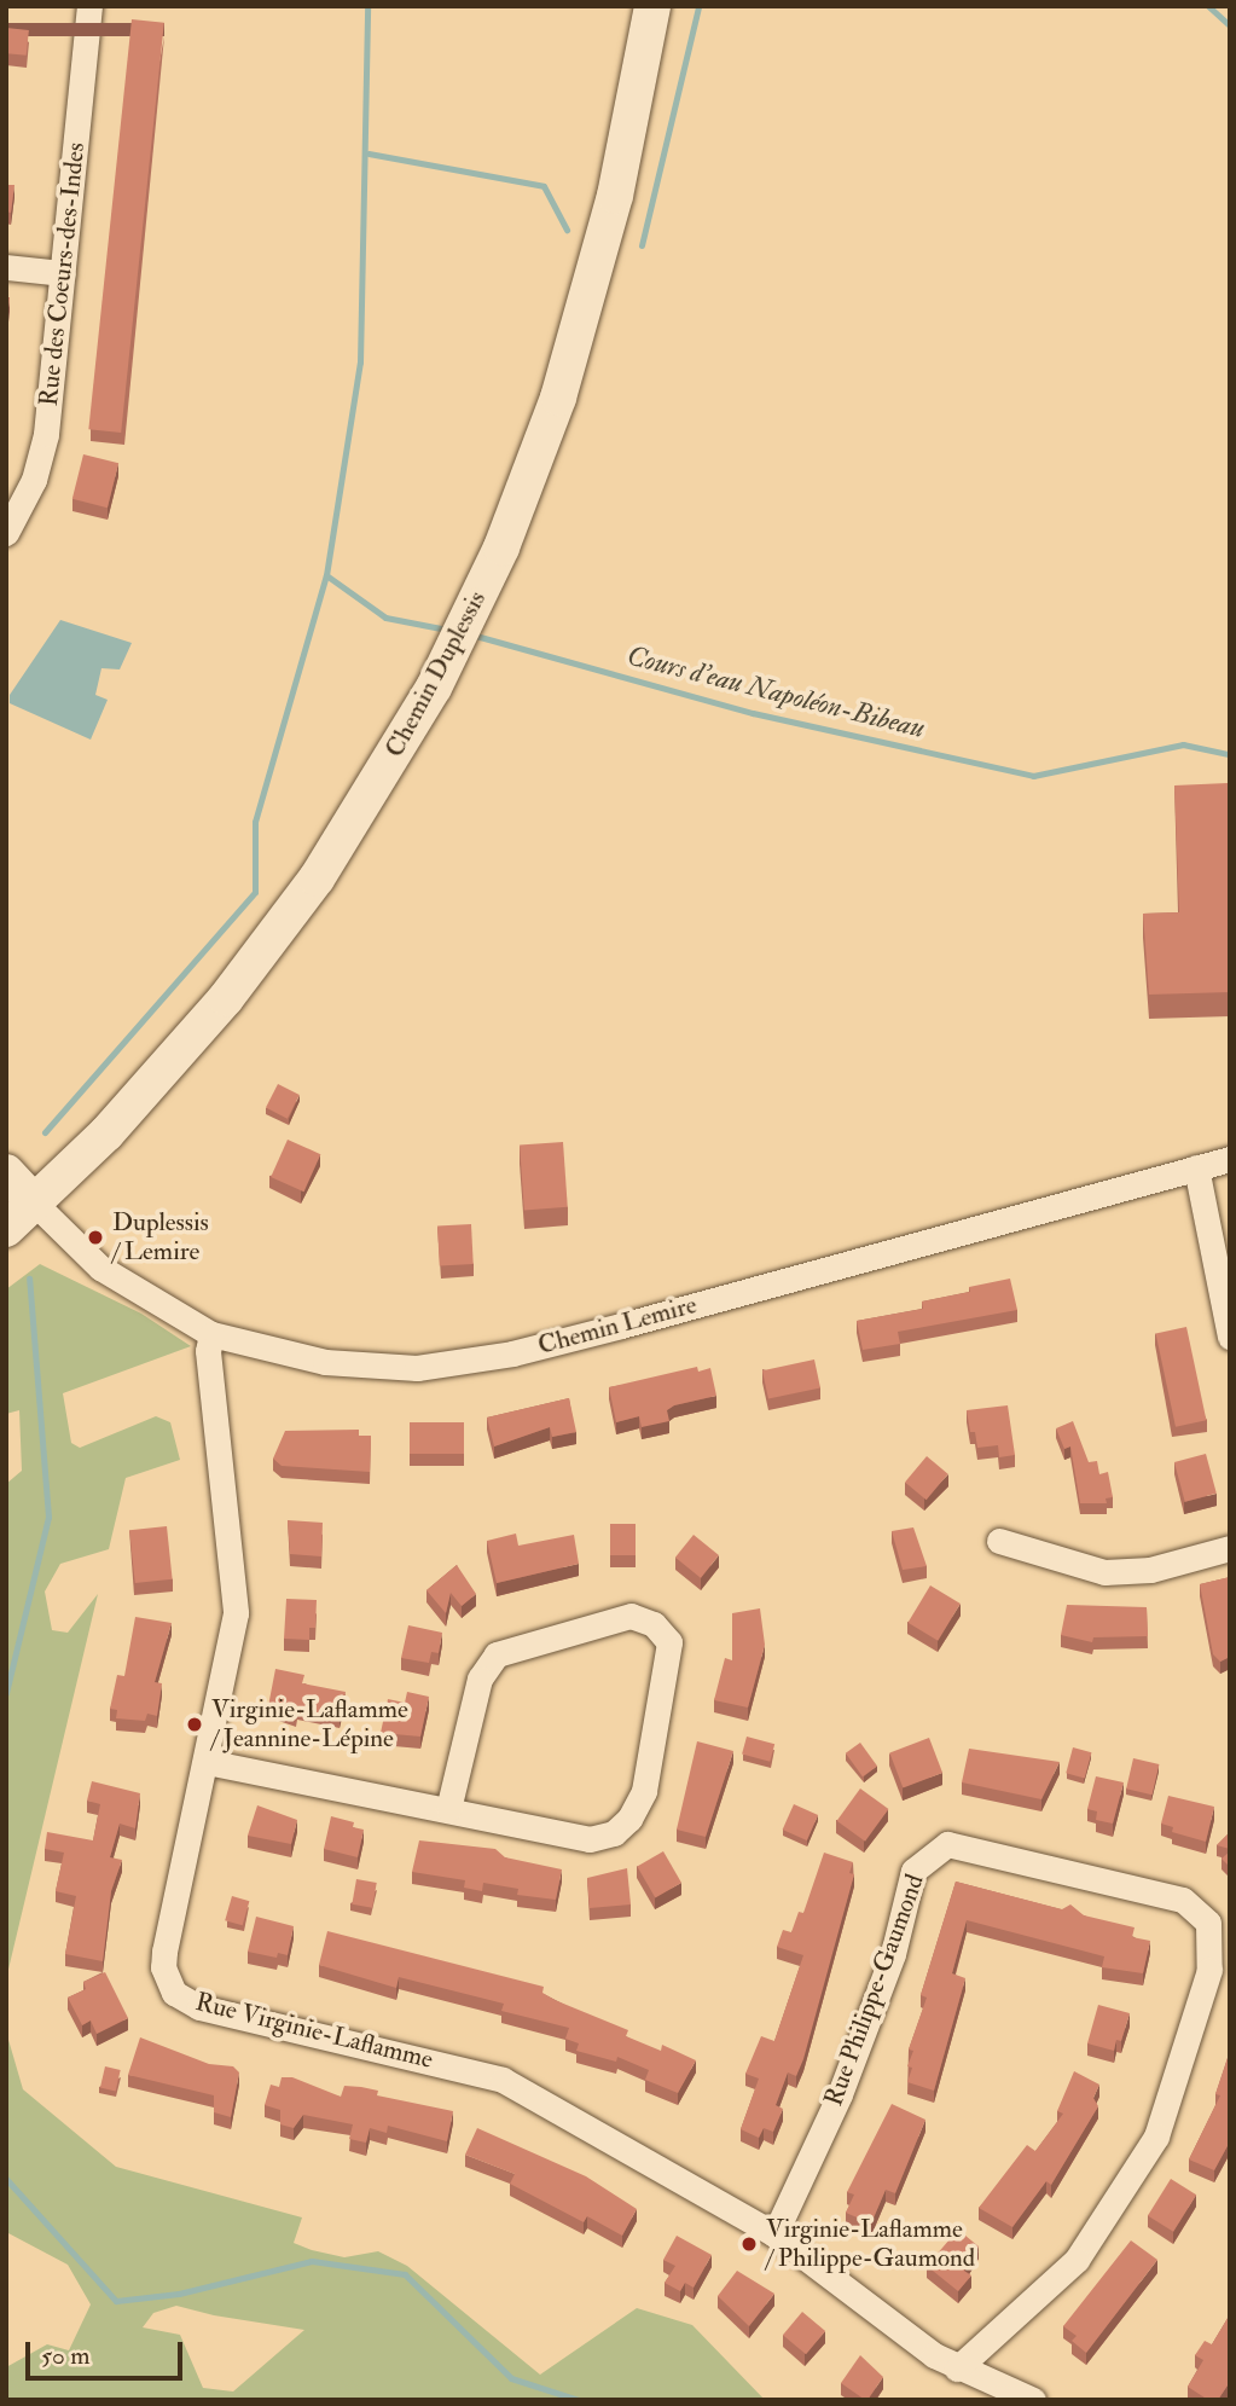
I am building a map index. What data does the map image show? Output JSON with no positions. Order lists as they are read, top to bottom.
{
  "streets": {
    "street": [
      "Rue des Coeurs-des-Indes",
      "Chemin Duplessis",
      "Chemin Lemire",
      "Rue Philippe-Gaumond",
      "Rue Virginie-Laflamme"
    ]
  },
  "crossings": [
    ["Chemin Duplessis", "Chemin Lemire"],
    ["Chemin Lemire", "Rue Virginie-Laflamme"],
    ["Rue Philippe-Gaumond", "Rue Virginie-Laflamme"]
  ],
  "water": ["Cours d'eau Napoléon-Bibeau"],
  "places": ["Duplessis / Lemire", "Virginie-Laflamme / Jeannine-Lépine", "Virginie-Laflamme / Philippe-Gaumond"],
  "scale_bar": "50 m"
}
